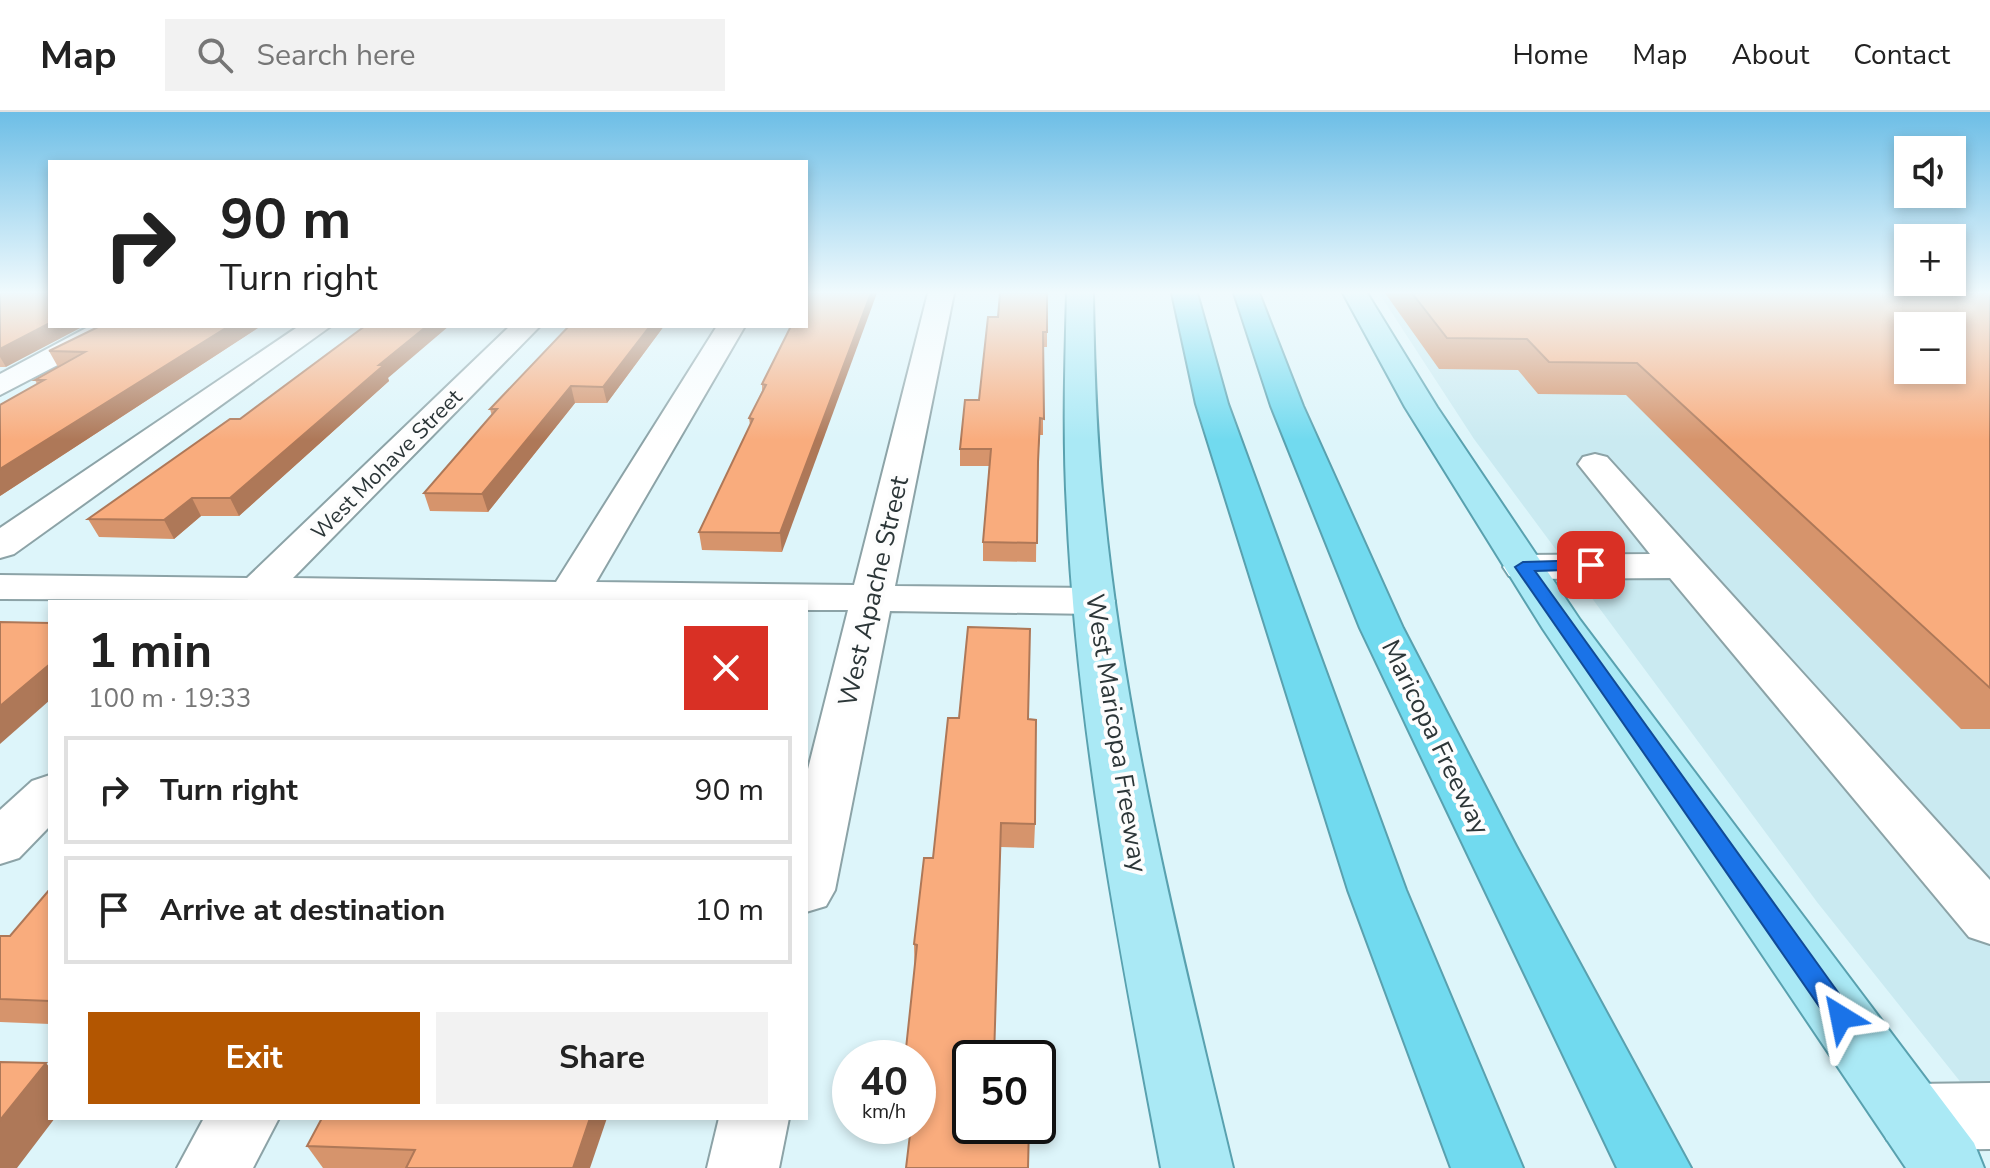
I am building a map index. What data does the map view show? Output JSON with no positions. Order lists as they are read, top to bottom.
{
  "streets": {
    "highway": ["Maricopa Freeway"],
    "main road": ["West Maricopa Freeway"],
    "street": ["West Mohave Street", "West Apache Street"]
  },
  "page": {
    "header": "Map",
    "search": "Search here",
    "nav": [
      "Home",
      "Map",
      "About",
      "Contact"
    ],
    "map_buttons": ["+", "−"],
    "turn": ["90 m", "Turn right"],
    "heading": ["1 min", "100 m · 19:33"],
    "list": [
      {
        "name": "Turn right",
        "value": "90 m"
      },
      {
        "name": "Arrive at destination",
        "value": "10 m"
      }
    ],
    "buttons": ["Exit", "Share"],
    "speed": "40 km/h",
    "limit": "50"
  }
}
